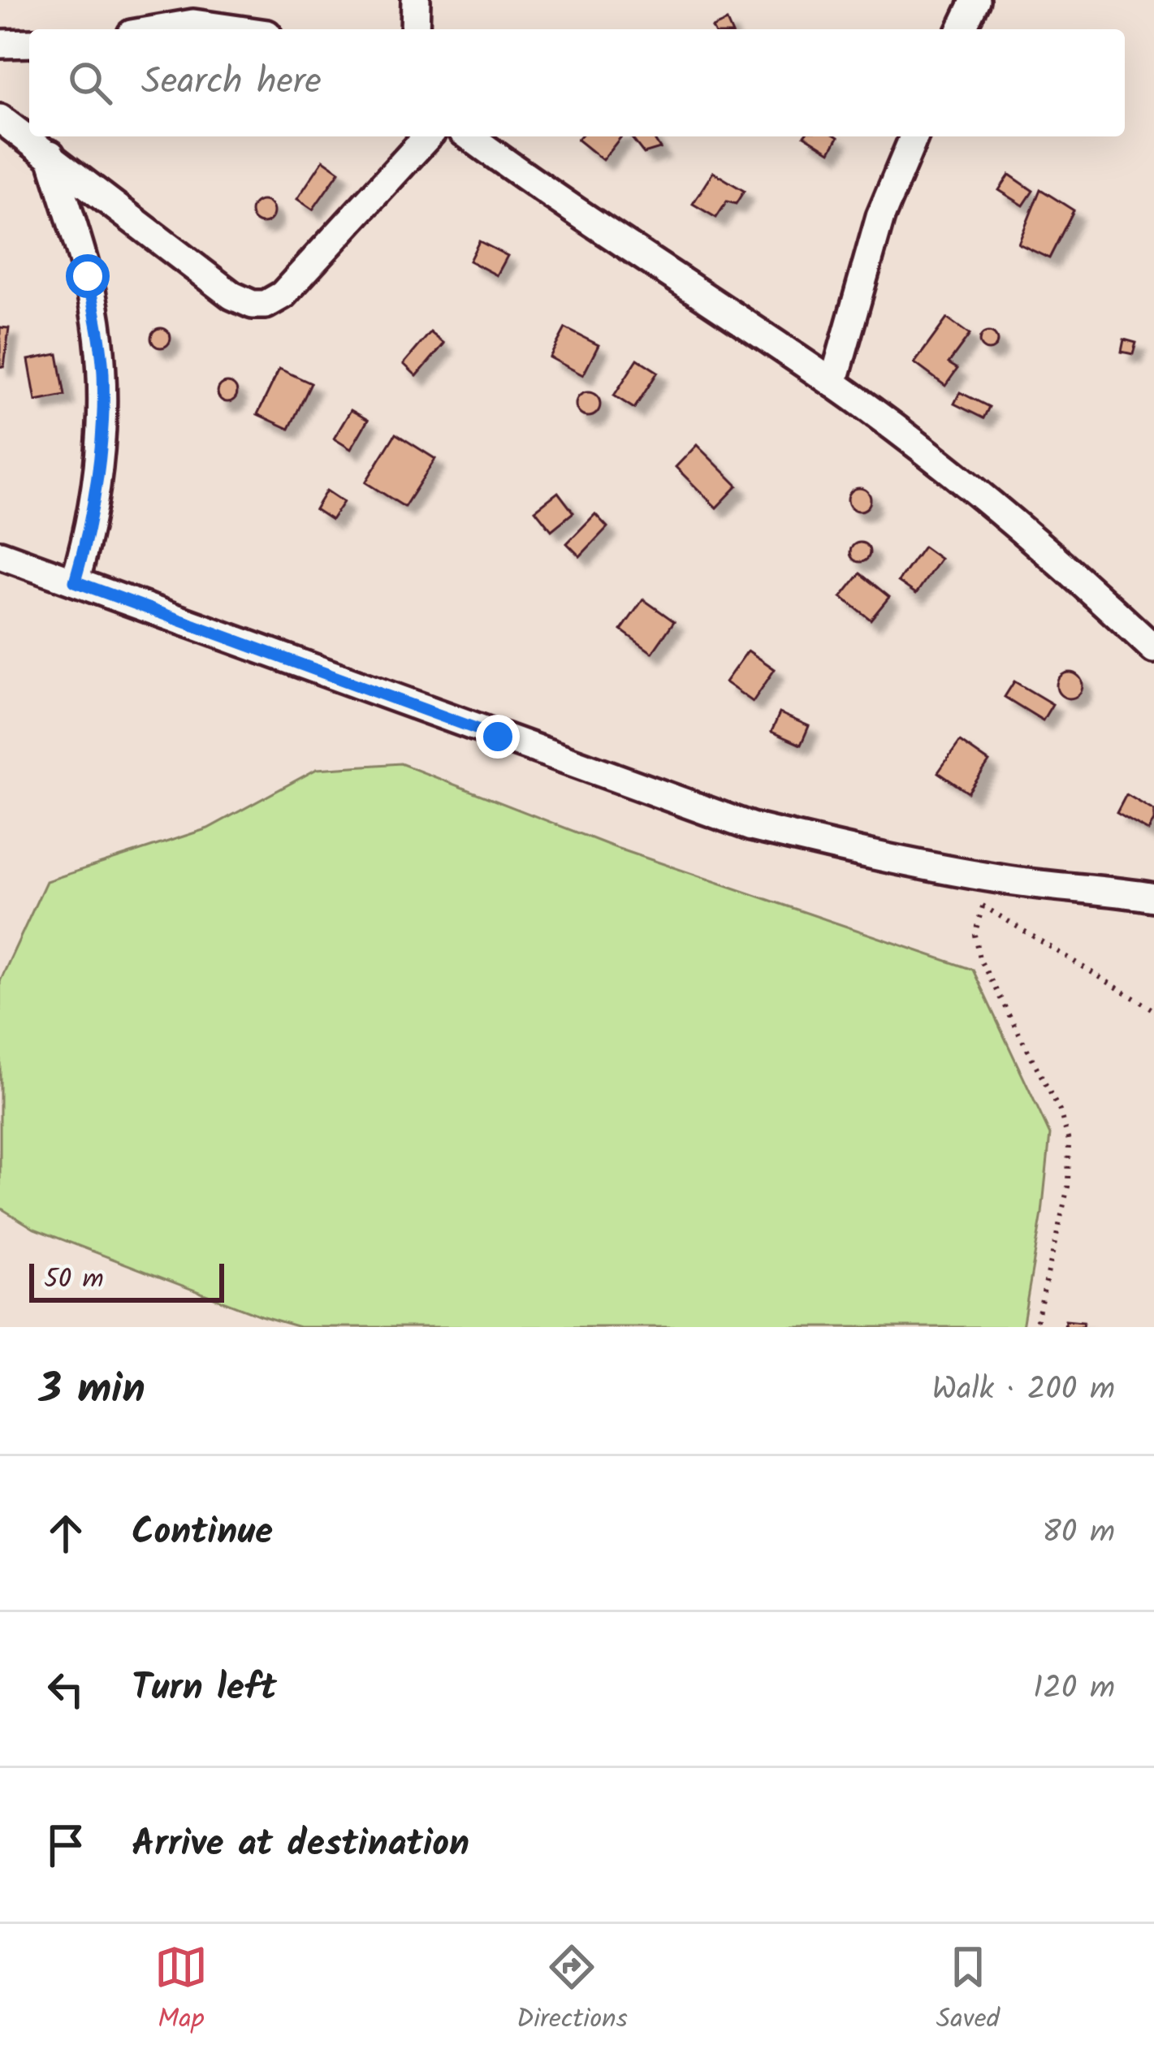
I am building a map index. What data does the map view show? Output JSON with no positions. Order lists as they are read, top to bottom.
{
  "scale_bar": "50 m",
  "page": {
    "search": "Search here",
    "scale": "50 m",
    "heading": ["3 min", "Walk · 200 m"],
    "list": [
      ["Continue", "80 m"],
      ["Turn left", "120 m"],
      "Arrive at destination"
    ],
    "nav": ["Map", "Directions", "Saved"]
  }
}
